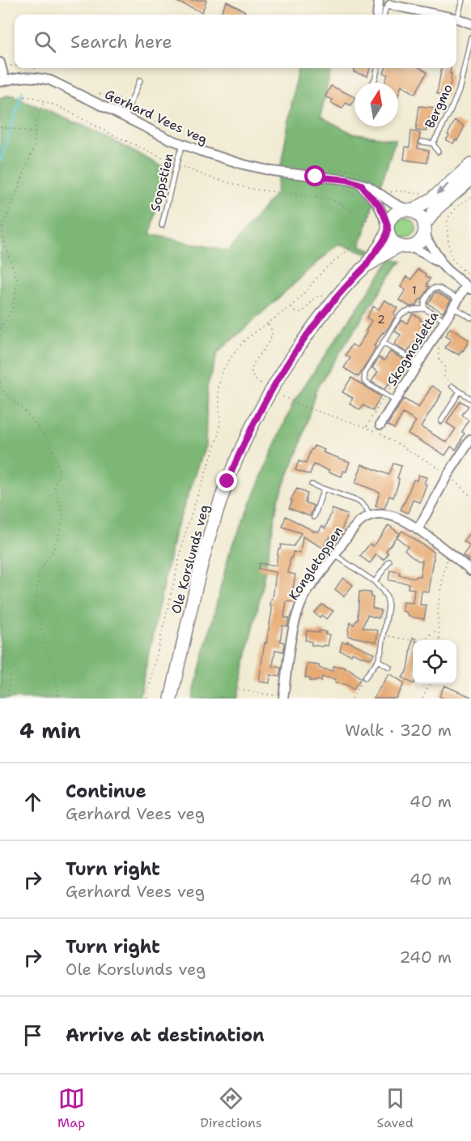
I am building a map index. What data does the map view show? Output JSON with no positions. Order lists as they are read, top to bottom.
{
  "streets": {
    "street": [
      "Gerhard Vees veg",
      "Skogmosletta",
      "Ole Korslunds veg",
      "Kongletoppen"
    ],
    "lane": ["Bergmo", "Soppstien"]
  },
  "crossings": [
    ["Gerhard Vees veg", "Soppstien"],
    ["Gerhard Vees veg", "Ole Korslunds veg"]
  ],
  "house_numbers": ["1", "2"],
  "north": "top",
  "page": {
    "search": "Search here",
    "heading": ["4 min", "Walk · 320 m"],
    "list": [
      ["Continue", "Gerhard Vees veg", "40 m"],
      ["Turn right", "Gerhard Vees veg", "40 m"],
      ["Turn right", "Ole Korslunds veg", "240 m"],
      "Arrive at destination"
    ],
    "nav": ["Map", "Directions", "Saved"]
  }
}
